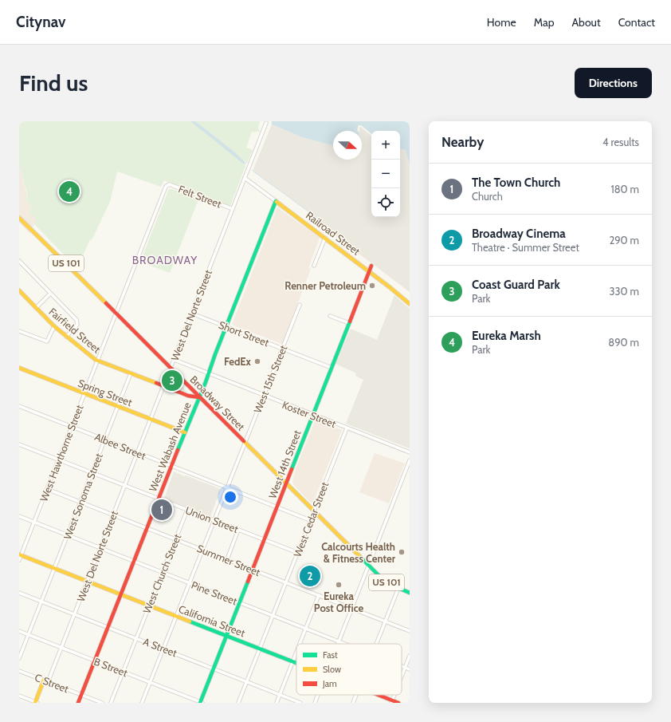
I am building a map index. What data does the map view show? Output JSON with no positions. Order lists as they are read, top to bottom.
{
  "streets": {
    "main road": [
      "Railroad Street",
      "US 101",
      "Fairfield Street",
      "Spring Street",
      "Broadway Street",
      "West Wabash Avenue",
      "West 14th Street",
      "California Street"
    ],
    "street": [
      "Felt Street",
      "West Del Norte Street",
      "Short Street",
      "West 15th Street",
      "Koster Street",
      "Albee Street",
      "West Hawthorne Street",
      "West Sonoma Street",
      "Union Street",
      "West Cedar Street",
      "Summer Street",
      "West Church Street",
      "Pine Street",
      "A Street",
      "B Street",
      "C Street"
    ]
  },
  "crossings": [
    ["Felt Street", "West Del Norte Street"],
    ["Felt Street", "West Hawthorne Street"],
    ["Railroad Street", "West Del Norte Street"],
    ["Railroad Street", "West Wabash Avenue"],
    ["Railroad Street", "West 14th Street"],
    ["West Del Norte Street", "Fairfield Street"],
    ["West Del Norte Street", "Short Street"],
    ["West Del Norte Street", "Spring Street"],
    ["West Del Norte Street", "Broadway Street"],
    ["West Del Norte Street", "Koster Street"],
    ["West Del Norte Street", "Albee Street"],
    ["West Del Norte Street", "Union Street"],
    ["West Del Norte Street", "Summer Street"],
    ["West Del Norte Street", "Pine Street"],
    ["West Del Norte Street", "California Street"],
    ["West Del Norte Street", "A Street"],
    ["West Del Norte Street", "B Street"],
    ["West Del Norte Street", "C Street"],
    ["Fairfield Street", "Broadway Street"],
    ["Fairfield Street", "West Wabash Avenue"],
    ["Fairfield Street", "West Hawthorne Street"],
    ["Fairfield Street", "West Sonoma Street"],
    ["Short Street", "West 15th Street"],
    ["Short Street", "West Wabash Avenue"],
    ["Short Street", "West 14th Street"],
    ["West 15th Street", "Broadway Street"],
    ["West 15th Street", "Koster Street"],
    ["West 15th Street", "Albee Street"],
    ["West 15th Street", "Union Street"],
    ["West 15th Street", "Summer Street"],
    ["West 15th Street", "Pine Street"],
    ["West 15th Street", "California Street"],
    ["West 15th Street", "A Street"],
    ["West 15th Street", "B Street"],
    ["Spring Street", "West Wabash Avenue"],
    ["Spring Street", "West Hawthorne Street"],
    ["Spring Street", "West Sonoma Street"],
    ["Broadway Street", "West Wabash Avenue"],
    ["Broadway Street", "West Hawthorne Street"],
    ["Broadway Street", "West 14th Street"],
    ["Broadway Street", "West Cedar Street"],
    ["Koster Street", "West Wabash Avenue"],
    ["Koster Street", "West 14th Street"],
    ["Koster Street", "West Cedar Street"],
    ["Albee Street", "West Wabash Avenue"],
    ["Albee Street", "West Hawthorne Street"],
    ["Albee Street", "West 14th Street"],
    ["Albee Street", "West Sonoma Street"],
    ["Albee Street", "West Cedar Street"],
    ["West Wabash Avenue", "Union Street"],
    ["West Wabash Avenue", "Summer Street"],
    ["West Wabash Avenue", "Pine Street"],
    ["West Wabash Avenue", "California Street"],
    ["West Wabash Avenue", "A Street"],
    ["West Wabash Avenue", "B Street"],
    ["West Wabash Avenue", "C Street"],
    ["West Hawthorne Street", "Union Street"],
    ["West Hawthorne Street", "Summer Street"],
    ["West Hawthorne Street", "Pine Street"],
    ["West Hawthorne Street", "California Street"],
    ["West 14th Street", "Union Street"],
    ["West 14th Street", "Summer Street"],
    ["West 14th Street", "Pine Street"],
    ["West 14th Street", "California Street"],
    ["West 14th Street", "A Street"],
    ["West 14th Street", "B Street"],
    ["West Sonoma Street", "Union Street"],
    ["West Sonoma Street", "Summer Street"],
    ["West Sonoma Street", "Pine Street"],
    ["West Sonoma Street", "California Street"],
    ["West Sonoma Street", "A Street"],
    ["West Sonoma Street", "B Street"],
    ["Union Street", "West Cedar Street"],
    ["Union Street", "West Church Street"],
    ["West Cedar Street", "Summer Street"],
    ["West Cedar Street", "Pine Street"],
    ["West Cedar Street", "California Street"],
    ["West Cedar Street", "A Street"],
    ["Summer Street", "West Church Street"],
    ["West Church Street", "Pine Street"],
    ["West Church Street", "California Street"],
    ["West Church Street", "A Street"],
    ["West Church Street", "B Street"]
  ],
  "districts": ["BROADWAY"],
  "places": [
    "Renner Petroleum",
    "FedEx",
    "Calcourts Health & Fitness Center",
    "Eureka Post Office"
  ],
  "legend": ["Fast", "Slow", "Jam"],
  "north": "right",
  "page": {
    "header": "Citynav",
    "nav": [
      "Home",
      "Map",
      "About",
      "Contact"
    ],
    "buttons": "Directions",
    "title": "Find us",
    "heading": ["Nearby", "4 results"],
    "map_buttons": ["+", "−"],
    "list": [
      {
        "mark": "1",
        "name": "The Town Church",
        "note": "Church",
        "value": "180 m"
      },
      {
        "mark": "2",
        "name": "Broadway Cinema",
        "note": "Theatre · Summer Street",
        "value": "290 m"
      },
      {
        "mark": "3",
        "name": "Coast Guard Park",
        "note": "Park",
        "value": "330 m"
      },
      {
        "mark": "4",
        "name": "Eureka Marsh",
        "note": "Park",
        "value": "890 m"
      }
    ],
    "pins": [
      "4",
      "3",
      "1",
      "2"
    ]
  }
}
